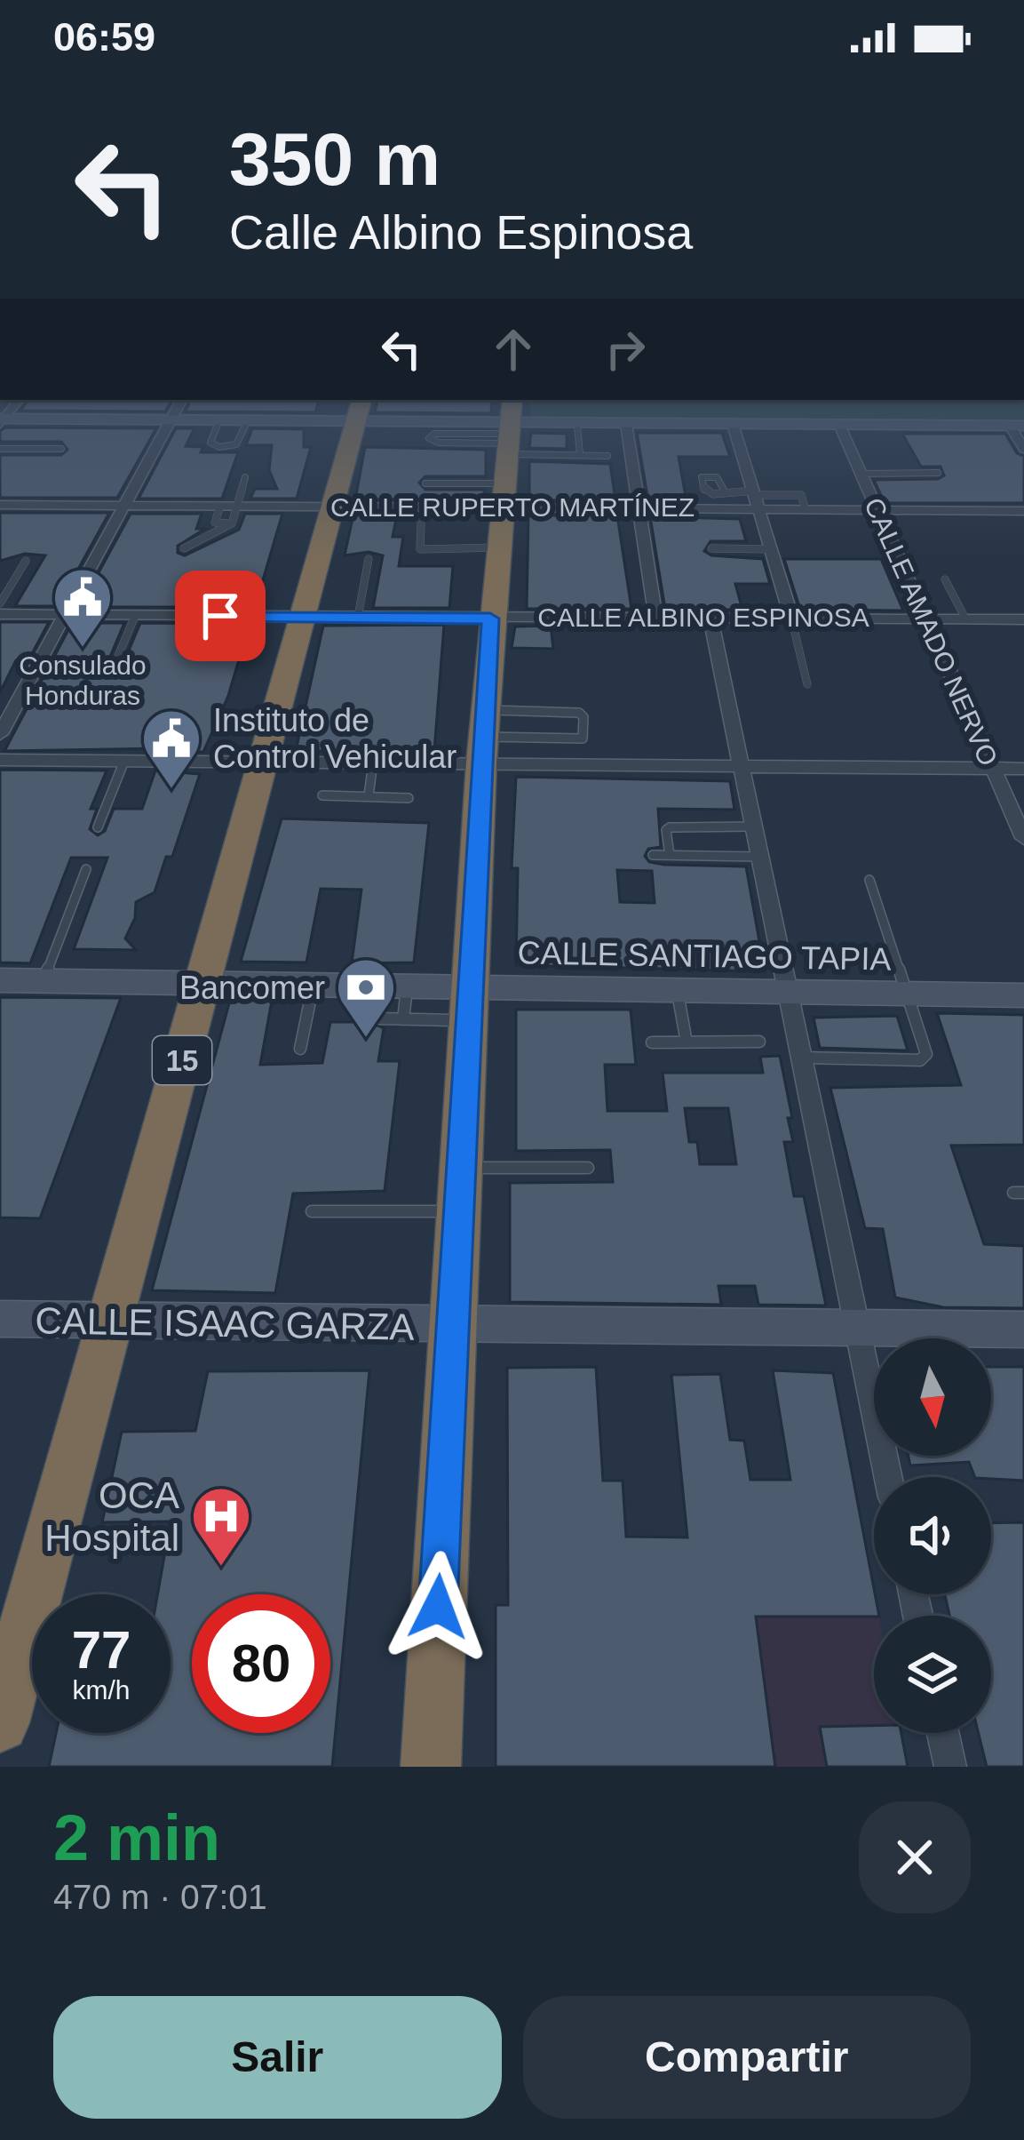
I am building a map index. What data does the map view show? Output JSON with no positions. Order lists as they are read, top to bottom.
{
  "streets": {
    "highway": ["15"],
    "main road": ["CALLE SANTIAGO TAPIA", "CALLE ISAAC GARZA"],
    "street": ["CALLE RUPERTO MARTÍNEZ", "CALLE ALBINO ESPINOSA", "CALLE AMADO NERVO"]
  },
  "crossings": [
    ["CALLE RUPERTO MARTÍNEZ", "CALLE AMADO NERVO"],
    ["CALLE RUPERTO MARTÍNEZ", "15"],
    ["CALLE ALBINO ESPINOSA", "CALLE AMADO NERVO"],
    ["CALLE ALBINO ESPINOSA", "15"],
    ["CALLE SANTIAGO TAPIA", "15"],
    ["15", "CALLE ISAAC GARZA"]
  ],
  "places": {
    "public building": ["Consulado Honduras", "Instituto de Control Vehicular"],
    "bank": ["Bancomer"],
    "hospital": ["OCA Hospital"]
  },
  "north": "bottom",
  "page": {
    "status": "06:59",
    "turn": ["350 m", "Calle Albino Espinosa"],
    "speed": "77 km/h",
    "limit": "80",
    "heading": ["2 min", "470 m · 07:01"],
    "buttons": ["Salir", "Compartir"]
  }
}
